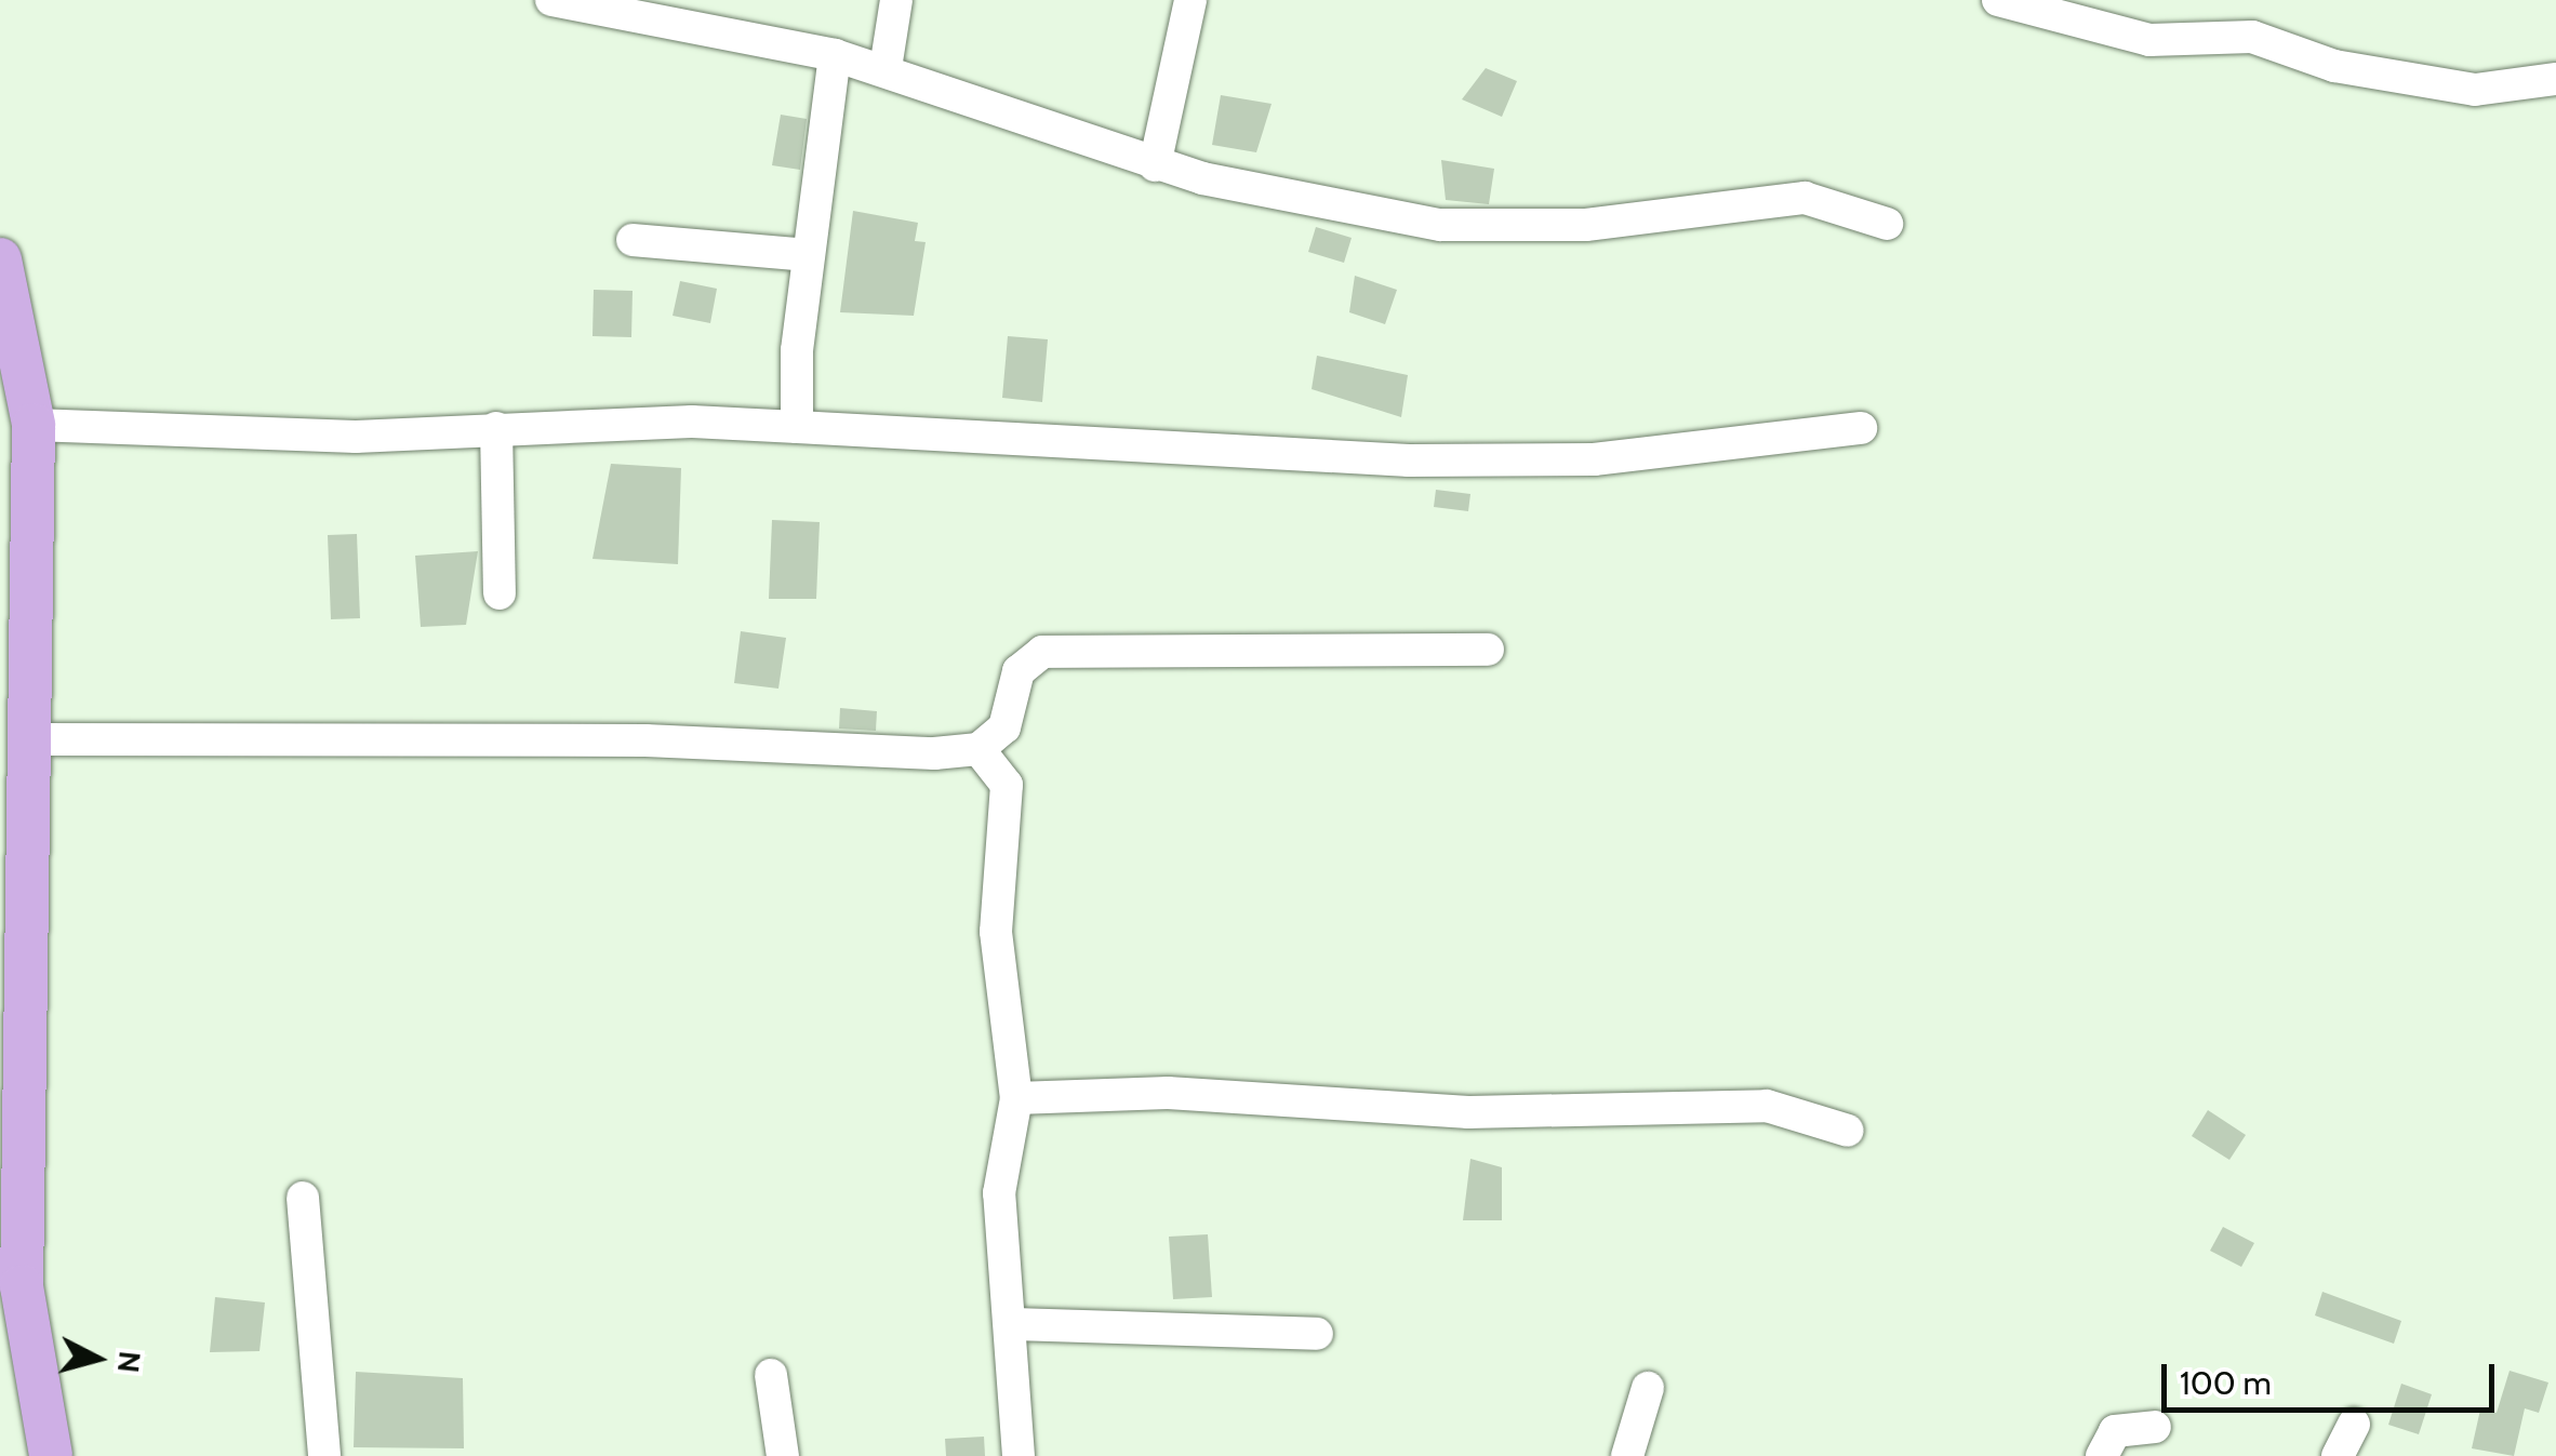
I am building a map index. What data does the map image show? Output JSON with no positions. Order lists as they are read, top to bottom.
{
  "scale_bar": "100 m",
  "north": "right"
}
